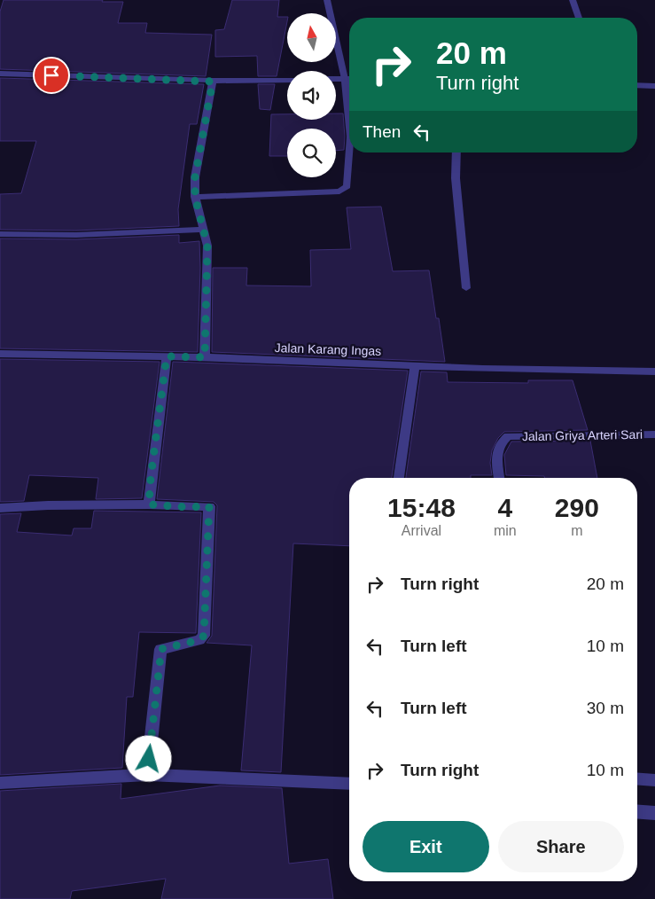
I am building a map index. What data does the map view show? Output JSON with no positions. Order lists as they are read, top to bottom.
{
  "streets": {
    "street": ["Jalan Karang Ingas", "Jalan Griya Arteri Sari"]
  },
  "north": "top",
  "page": {
    "turn": ["20 m", "Turn right"],
    "then": "Then",
    "eta": [
      "15:48",
      "Arrival",
      "4",
      "min",
      "290",
      "m"
    ],
    "list": [
      {
        "name": "Turn right",
        "value": "20 m"
      },
      {
        "name": "Turn left",
        "value": "10 m"
      },
      {
        "name": "Turn left",
        "value": "30 m"
      },
      {
        "name": "Turn right",
        "value": "10 m"
      }
    ],
    "buttons": ["Exit", "Share"]
  }
}
